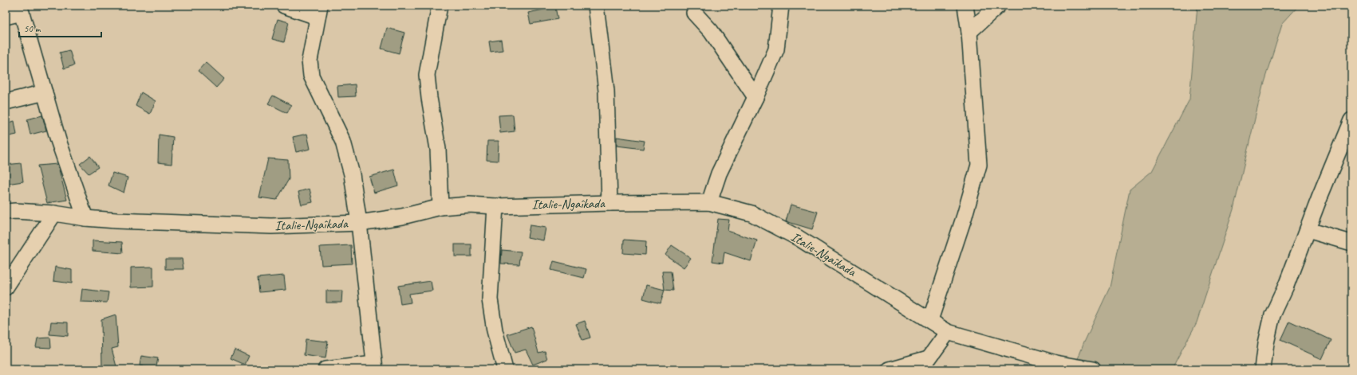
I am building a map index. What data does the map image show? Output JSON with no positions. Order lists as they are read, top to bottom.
{
  "streets": {
    "street": ["Italie-Ngaîkada"]
  },
  "scale_bar": "50 m"
}
